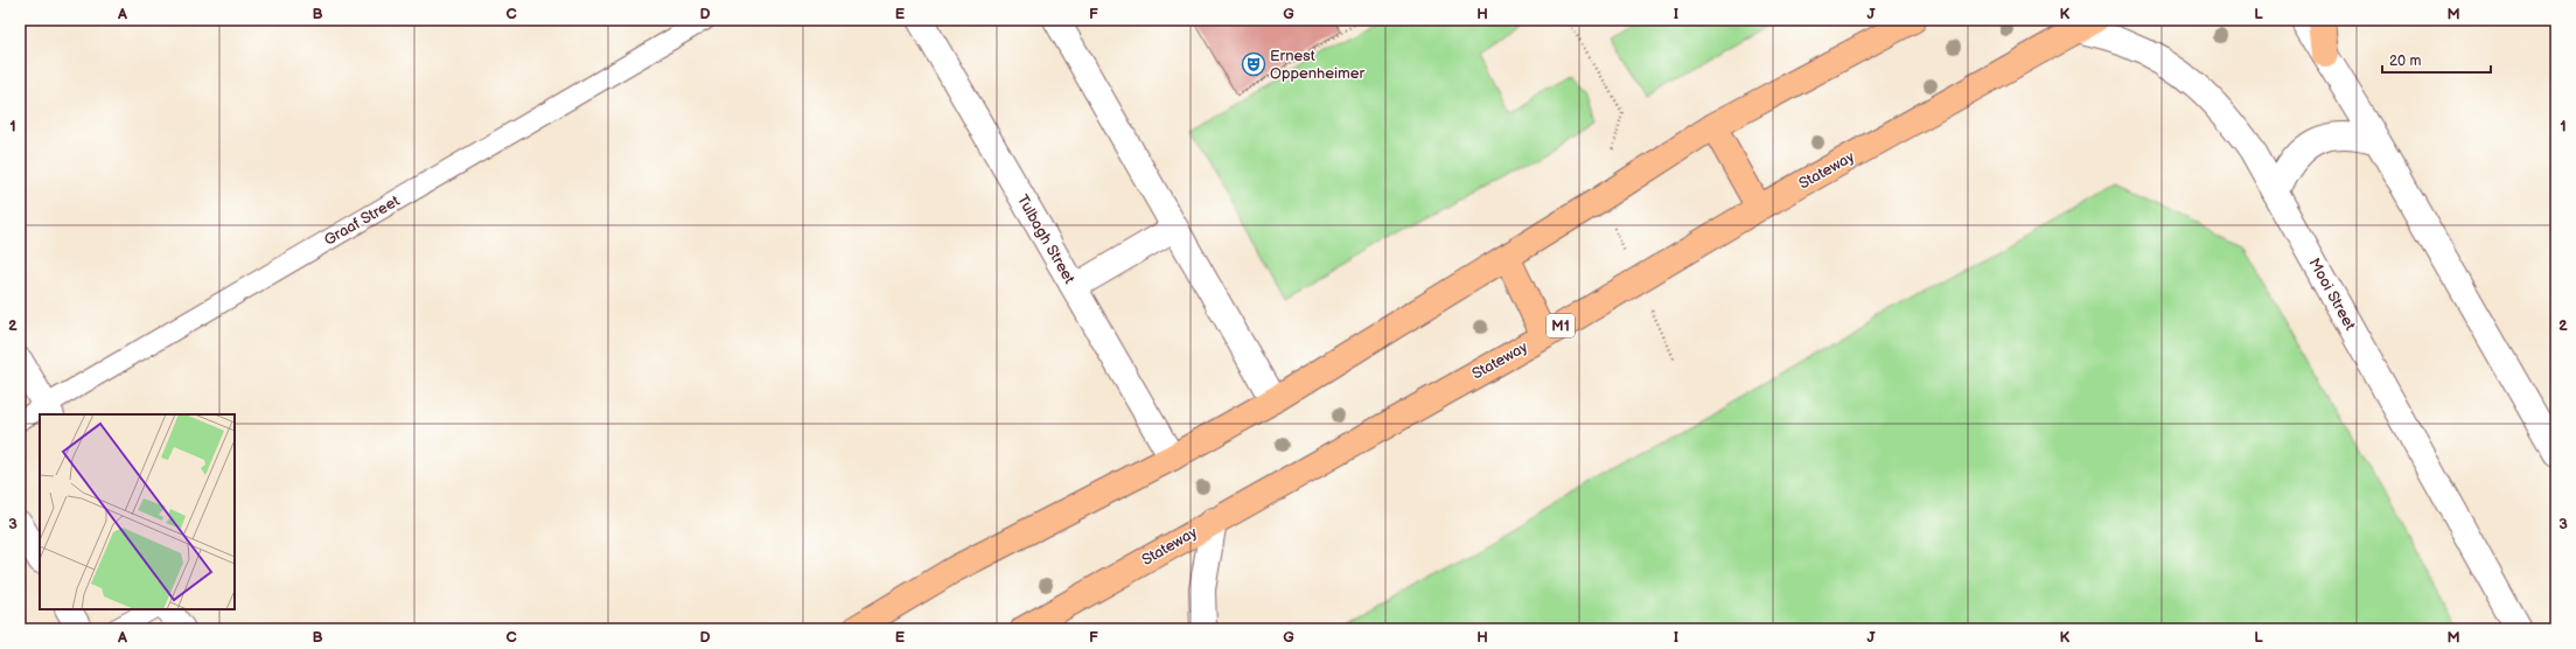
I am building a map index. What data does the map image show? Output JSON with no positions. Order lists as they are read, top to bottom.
{
  "streets": {
    "main road": ["Stateway", "M1"],
    "street": ["Tulbagh Street", "Mooi Street"],
    "lane": ["Graaf Street"]
  },
  "crossings": [
    ["Stateway", "Mooi Street"]
  ],
  "places": {
    "theatre": ["Ernest Oppenheimer"]
  },
  "scale_bar": "20 m",
  "grid": {
    "columns": [
      "A",
      "B",
      "C",
      "D",
      "E",
      "F",
      "G",
      "H",
      "I",
      "J",
      "K",
      "L",
      "M"
    ],
    "rows": ["1", "2", "3"]
  }
}
